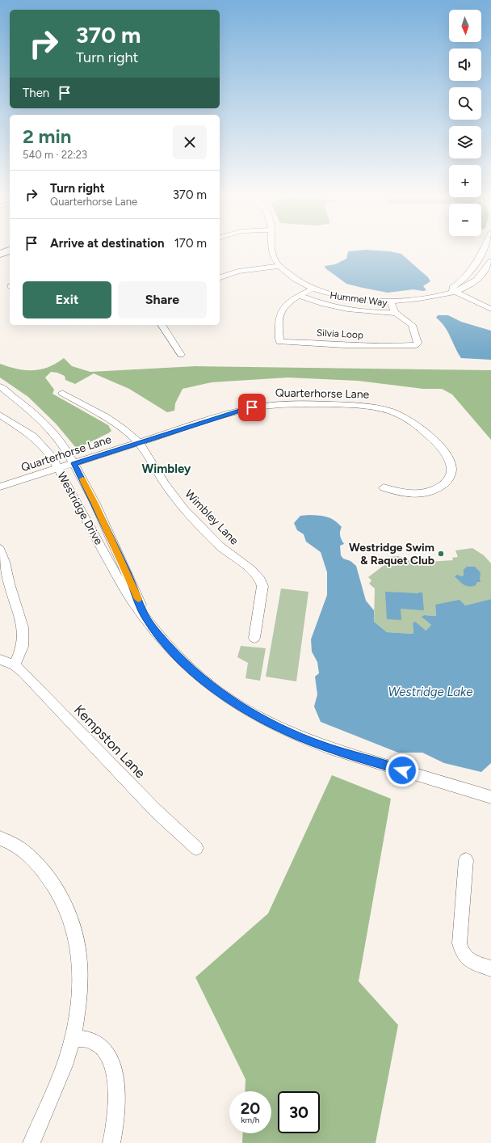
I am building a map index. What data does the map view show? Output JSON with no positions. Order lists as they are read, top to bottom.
{
  "streets": {
    "street": [
      "Hummel Way",
      "Silvia Loop",
      "Quarterhorse Lane",
      "Westridge Drive",
      "Wimbley Lane",
      "Kempston Lane"
    ]
  },
  "crossings": [
    ["Hummel Way", "Silvia Loop"],
    ["Quarterhorse Lane", "Westridge Drive"],
    ["Quarterhorse Lane", "Wimbley Lane"]
  ],
  "districts": ["Wimbley"],
  "water": ["Westridge Lake"],
  "places": ["Westridge Swim & Raquet Club"],
  "north": "bottom",
  "page": {
    "map_buttons": ["+", "−"],
    "turn": ["370 m", "Turn right"],
    "then": "Then",
    "heading": ["2 min", "540 m · 22:23"],
    "list": [
      {
        "name": "Turn right",
        "note": "Quarterhorse Lane",
        "value": "370 m"
      },
      {
        "name": "Arrive at destination",
        "value": "170 m"
      }
    ],
    "buttons": ["Exit", "Share"],
    "speed": "20 km/h",
    "limit": "30"
  }
}
